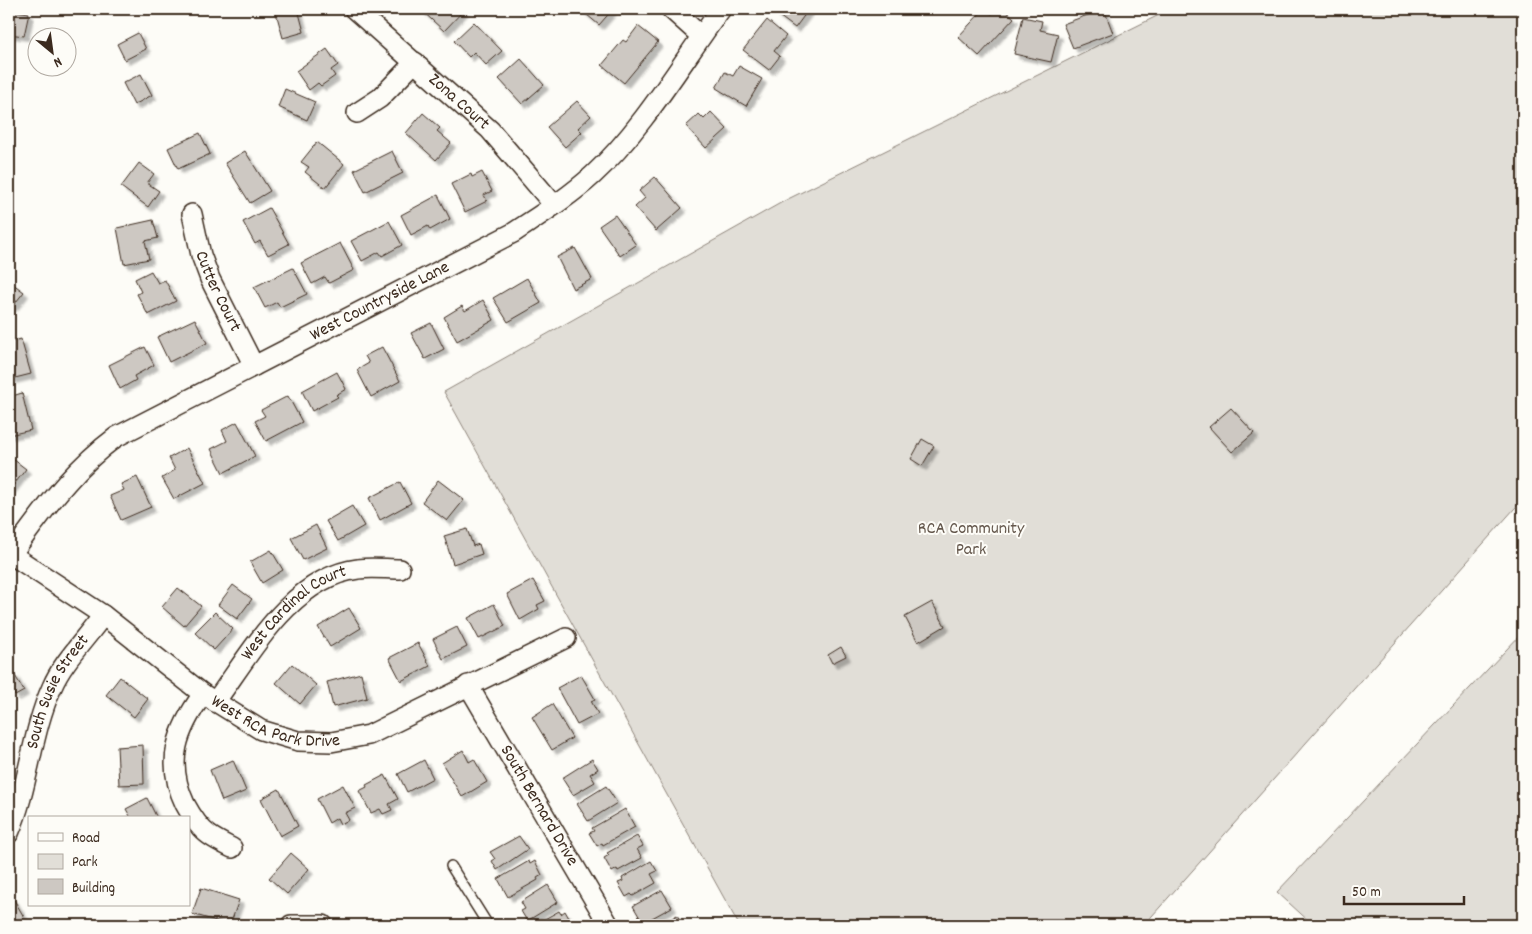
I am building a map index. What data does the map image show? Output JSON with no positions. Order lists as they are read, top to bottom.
{
  "streets": {
    "street": [
      "Zona Court",
      "Cutter Court",
      "West Countryside Lane",
      "West Cardinal Court",
      "South Susie Street",
      "West RCA Park Drive",
      "South Bernard Drive"
    ]
  },
  "crossings": [
    ["Zona Court", "West Countryside Lane"],
    ["Cutter Court", "West Countryside Lane"],
    ["West Countryside Lane", "West RCA Park Drive"],
    ["West Cardinal Court", "West RCA Park Drive"],
    ["South Susie Street", "West RCA Park Drive"],
    ["West RCA Park Drive", "South Bernard Drive"]
  ],
  "parks": ["RCA Community Park"],
  "legend": ["Road", "Park", "Building"],
  "scale_bar": "50 m",
  "north": "bottom right"
}
